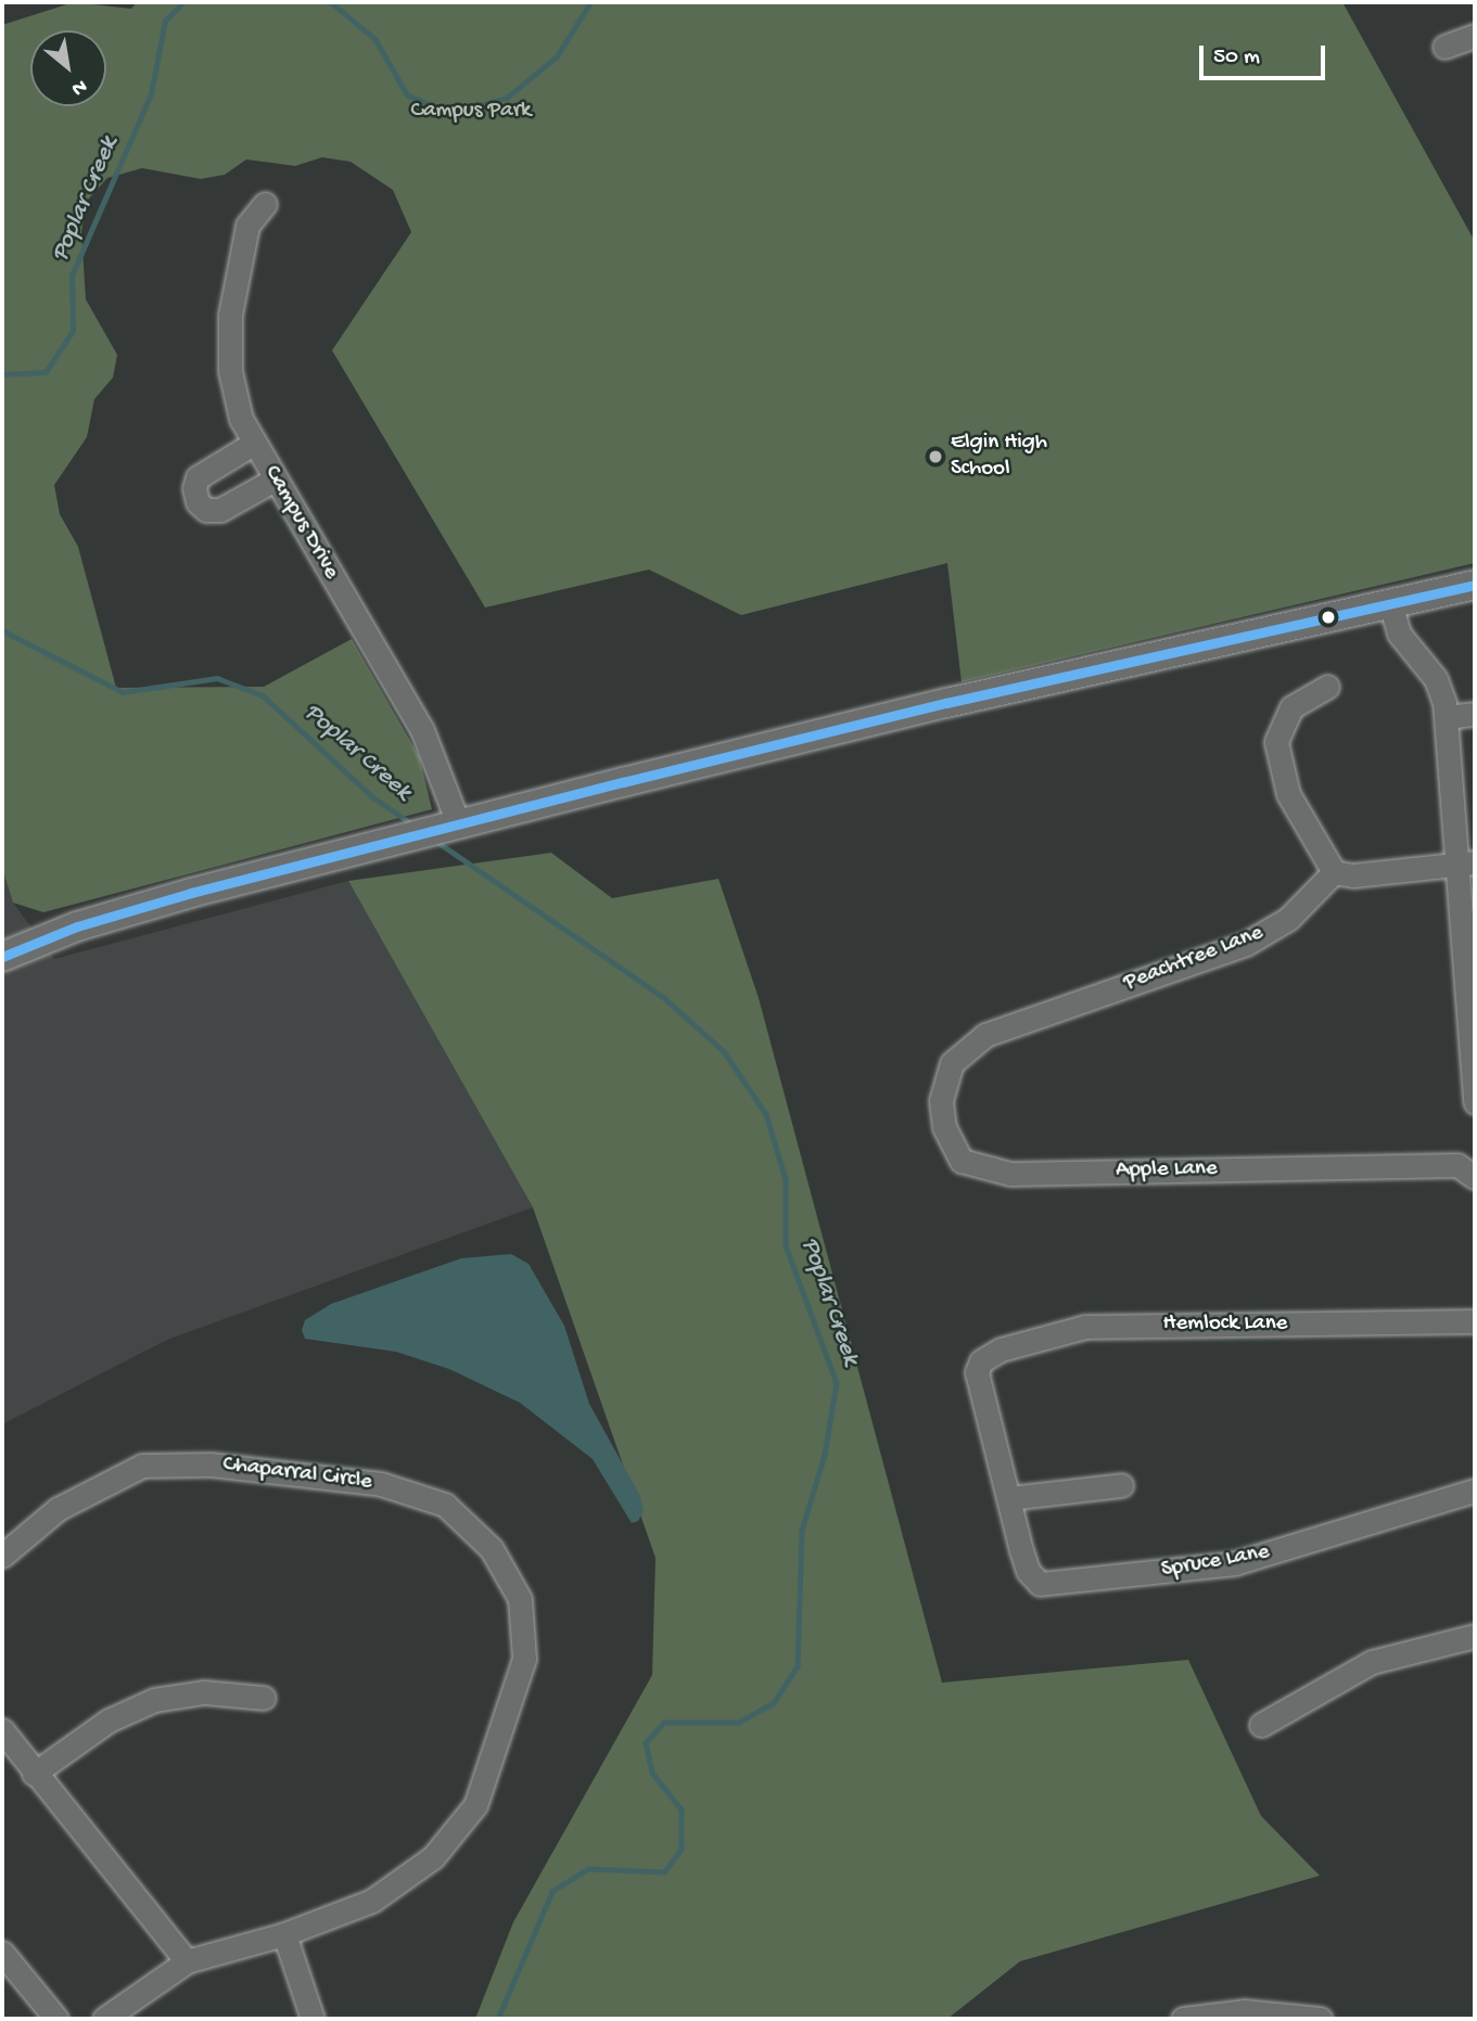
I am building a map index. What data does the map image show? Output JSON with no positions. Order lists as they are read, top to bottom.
{
  "streets": {
    "street": [
      "Campus Drive",
      "Peachtree Lane",
      "Apple Lane",
      "Hemlock Lane",
      "Chaparral Circle",
      "Spruce Lane"
    ]
  },
  "crossings": [
    ["Peachtree Lane", "Apple Lane"],
    ["Hemlock Lane", "Spruce Lane"]
  ],
  "water": ["Poplar Creek"],
  "parks": ["Campus Park"],
  "places": ["Elgin High School"],
  "scale_bar": "50 m",
  "north": "bottom right"
}
